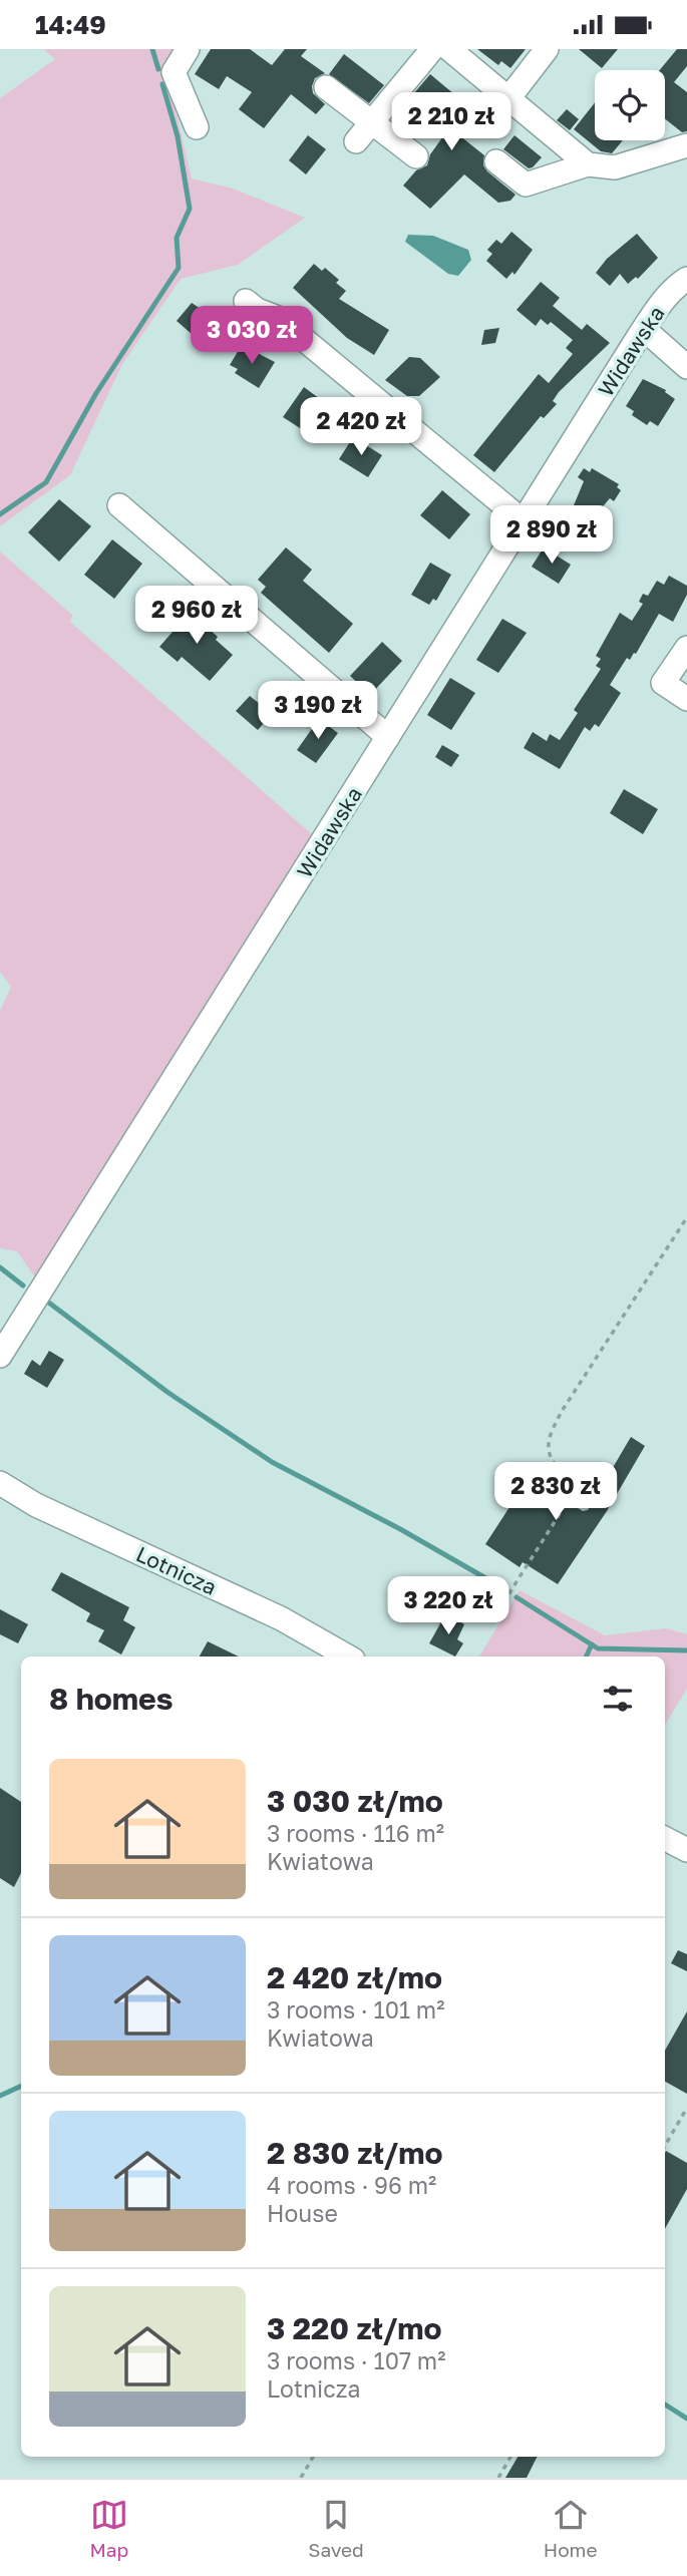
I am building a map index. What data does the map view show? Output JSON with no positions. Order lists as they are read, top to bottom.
{
  "streets": {
    "street": ["Widawska", "Lotnicza"]
  },
  "page": {
    "status": "14:49",
    "price": [
      "2 210 zł",
      "3 030 zł",
      "2 420 zł",
      "2 890 zł",
      "2 960 zł",
      "3 190 zł",
      "2 830 zł",
      "3 220 zł"
    ],
    "heading": "8 homes",
    "list": [
      {
        "name": "3 030 zł/mo",
        "note": "3 rooms · 116 m² · Kwiatowa"
      },
      {
        "name": "2 420 zł/mo",
        "note": "3 rooms · 101 m² · Kwiatowa"
      },
      {
        "name": "2 830 zł/mo",
        "note": "4 rooms · 96 m² · House"
      },
      {
        "name": "3 220 zł/mo",
        "note": "3 rooms · 107 m² · Lotnicza"
      }
    ],
    "tabs": ["Map", "Saved", "Home"]
  }
}
